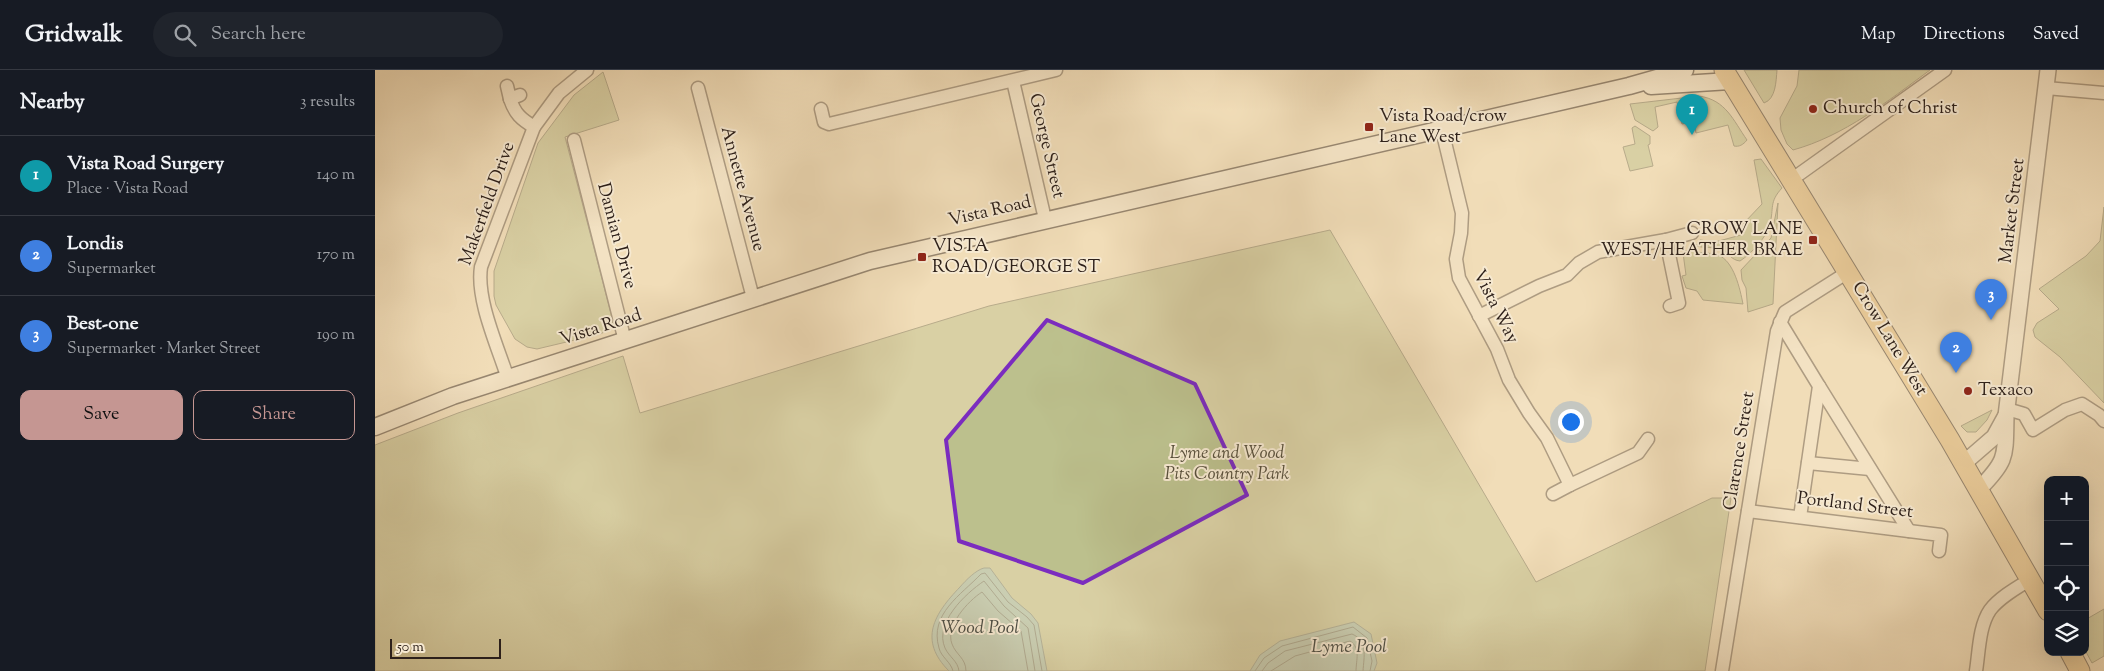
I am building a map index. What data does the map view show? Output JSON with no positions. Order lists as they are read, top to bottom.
{
  "streets": {
    "main road": ["Vista Road", "Crow Lane West"],
    "street": [
      "George Street",
      "Annette Avenue",
      "Makerfield Drive",
      "Market Street",
      "Damian Drive",
      "Vista Way",
      "Clarence Street",
      "Portland Street"
    ]
  },
  "crossings": [
    ["George Street", "Vista Road"],
    ["Annette Avenue", "Vista Road"],
    ["Makerfield Drive", "Vista Road"],
    ["Market Street", "Crow Lane West"],
    ["Vista Road", "Damian Drive"],
    ["Vista Road", "Vista Way"],
    ["Vista Road", "Crow Lane West"],
    ["Clarence Street", "Portland Street"]
  ],
  "water": ["Wood Pool", "Lyme Pool"],
  "parks": ["Lyme and Wood Pits Country Park"],
  "places": {
    "other": ["Church of Christ", "Texaco"],
    "transit": ["Vista Road/crow Lane West", "CROW LANE WEST/HEATHER BRAE", "VISTA ROAD/GEORGE ST"]
  },
  "scale_bar": "50 m",
  "page": {
    "header": "Gridwalk",
    "search": "Search here",
    "nav": ["Map", "Directions", "Saved"],
    "heading": ["Nearby", "3 results"],
    "pins": ["1", "3", "2"],
    "list": [
      {
        "mark": "1",
        "name": "Vista Road Surgery",
        "note": "Place · Vista Road",
        "value": "140 m"
      },
      {
        "mark": "2",
        "name": "Londis",
        "note": "Supermarket",
        "value": "170 m"
      },
      {
        "mark": "3",
        "name": "Best-one",
        "note": "Supermarket · Market Street",
        "value": "190 m"
      }
    ],
    "buttons": ["Save", "Share"],
    "map_buttons": ["+", "−"],
    "scale": "50 m"
  }
}
